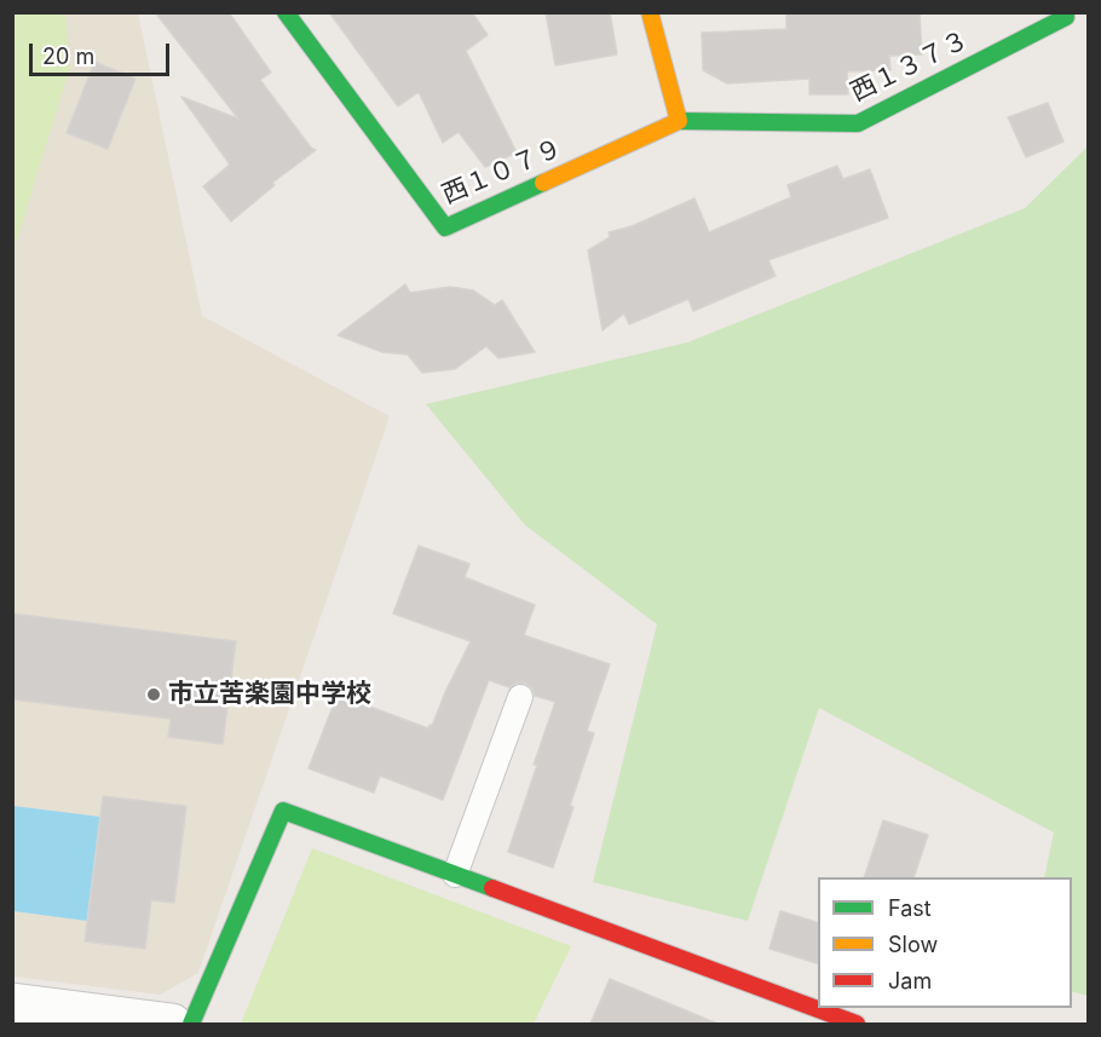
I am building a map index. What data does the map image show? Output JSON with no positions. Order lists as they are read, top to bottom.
{
  "streets": {
    "street": ["西１３７３", "西１０７９"]
  },
  "crossings": [
    ["西１３７３", "西１０７９"]
  ],
  "places": ["市立苦楽園中学校"],
  "legend": ["Fast", "Slow", "Jam"],
  "scale_bar": "20 m"
}
